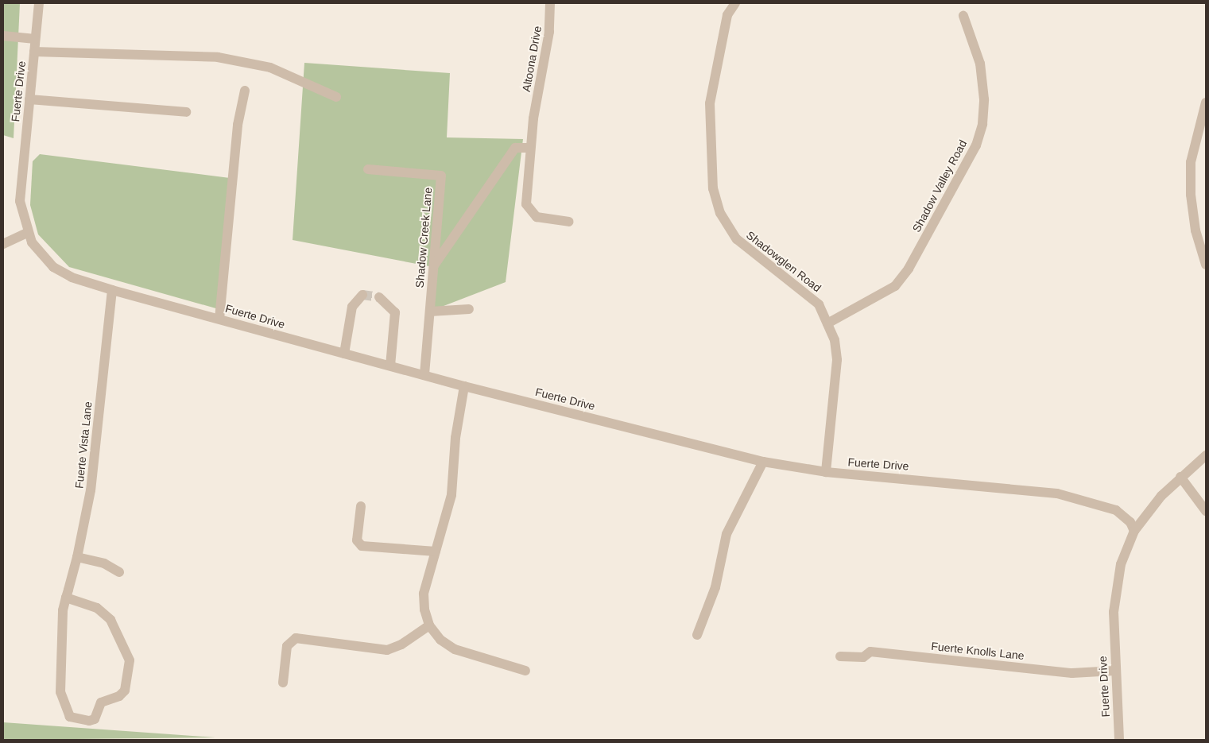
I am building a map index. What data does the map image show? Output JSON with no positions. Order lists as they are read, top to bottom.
{
  "streets": {
    "street": [
      "Altoona Drive",
      "Fuerte Drive",
      "Shadow Valley Road",
      "Shadow Creek Lane",
      "Shadowglen Road",
      "Fuerte Vista Lane",
      "Fuerte Knolls Lane"
    ]
  },
  "crossings": [
    ["Fuerte Drive", "Shadow Creek Lane"],
    ["Fuerte Drive", "Shadowglen Road"],
    ["Fuerte Drive", "Fuerte Vista Lane"],
    ["Fuerte Drive", "Fuerte Knolls Lane"],
    ["Shadow Valley Road", "Shadowglen Road"]
  ]
}
